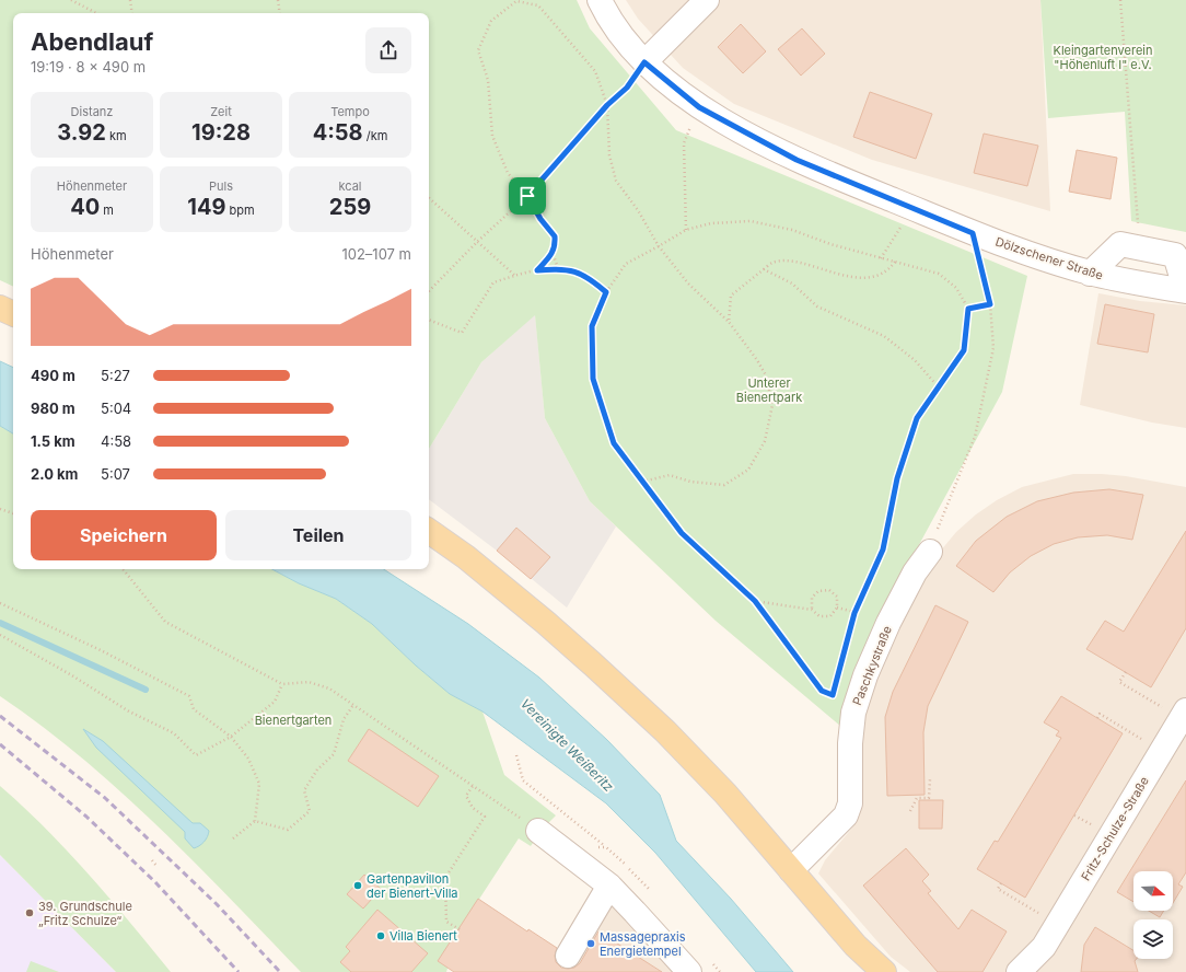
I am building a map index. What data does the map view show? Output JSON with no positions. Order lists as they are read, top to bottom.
{
  "streets": {
    "street": ["Dölzschener Straße", "Paschkystraße", "Fritz-Schulze-Straße"]
  },
  "water": ["Vereinigte Weißeritz"],
  "parks": ["Kleingartenverein \"Höhenluft I\" e.V.", "Unterer Bienertpark", "Bienertgarten"],
  "places": [
    "Gartenpavillon der Bienert-Villa",
    "39. Grundschule „Fritz Schulze“",
    "Villa Bienert",
    "Massagepraxis Energietempel"
  ],
  "north": "right",
  "page": {
    "heading": ["Abendlauf", "19:19 · 8 × 490 m"],
    "stats": [
      ["Distanz", "3.92 km"],
      ["Zeit", "19:28"],
      ["Tempo", "4:58 /km"],
      ["Höhenmeter", "40 m"],
      ["Puls", "149 bpm"],
      ["kcal", "259"]
    ],
    "chart": ["Höhenmeter", "102–107 m"],
    "list": [
      {
        "name": "490 m",
        "note": "5:27"
      },
      {
        "name": "980 m",
        "note": "5:04"
      },
      {
        "name": "1.5 km",
        "note": "4:58"
      },
      {
        "name": "2.0 km",
        "note": "5:07"
      }
    ],
    "buttons": ["Speichern", "Teilen"]
  }
}
